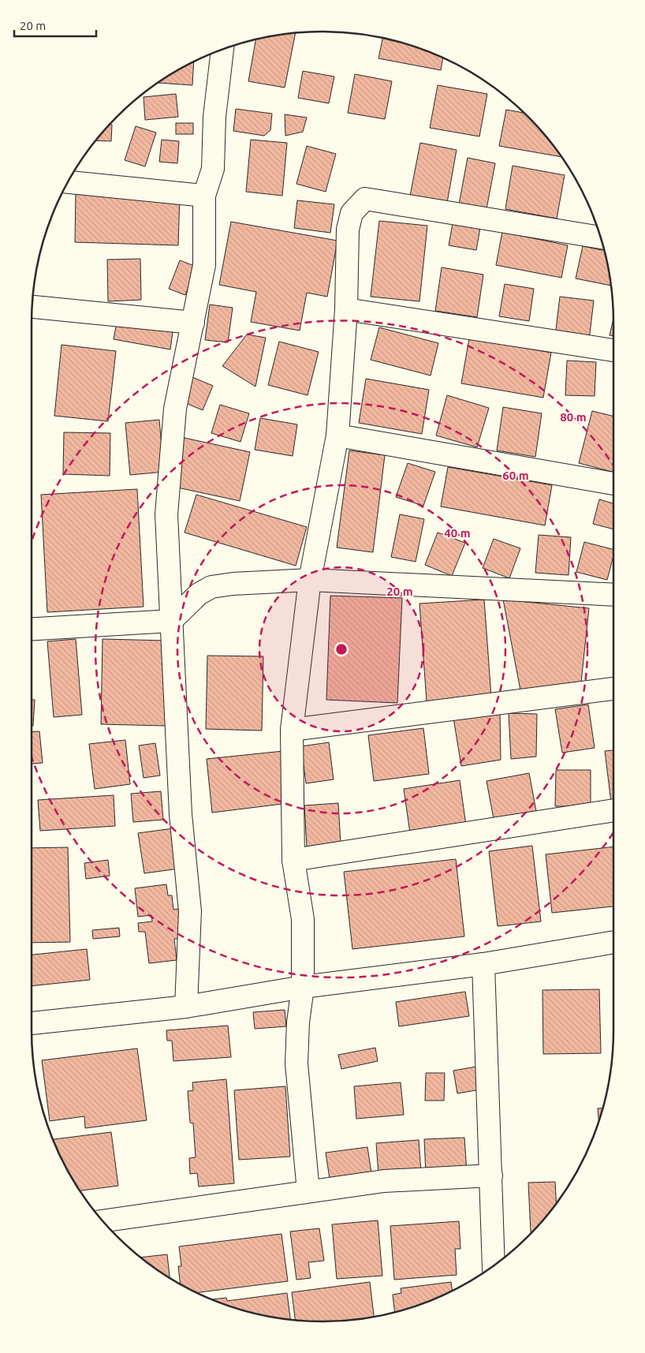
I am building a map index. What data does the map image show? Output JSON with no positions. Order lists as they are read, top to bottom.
{
  "scale_bar": "20 m",
  "rings": [
    "80 m",
    "60 m",
    "40 m",
    "20 m"
  ]
}
